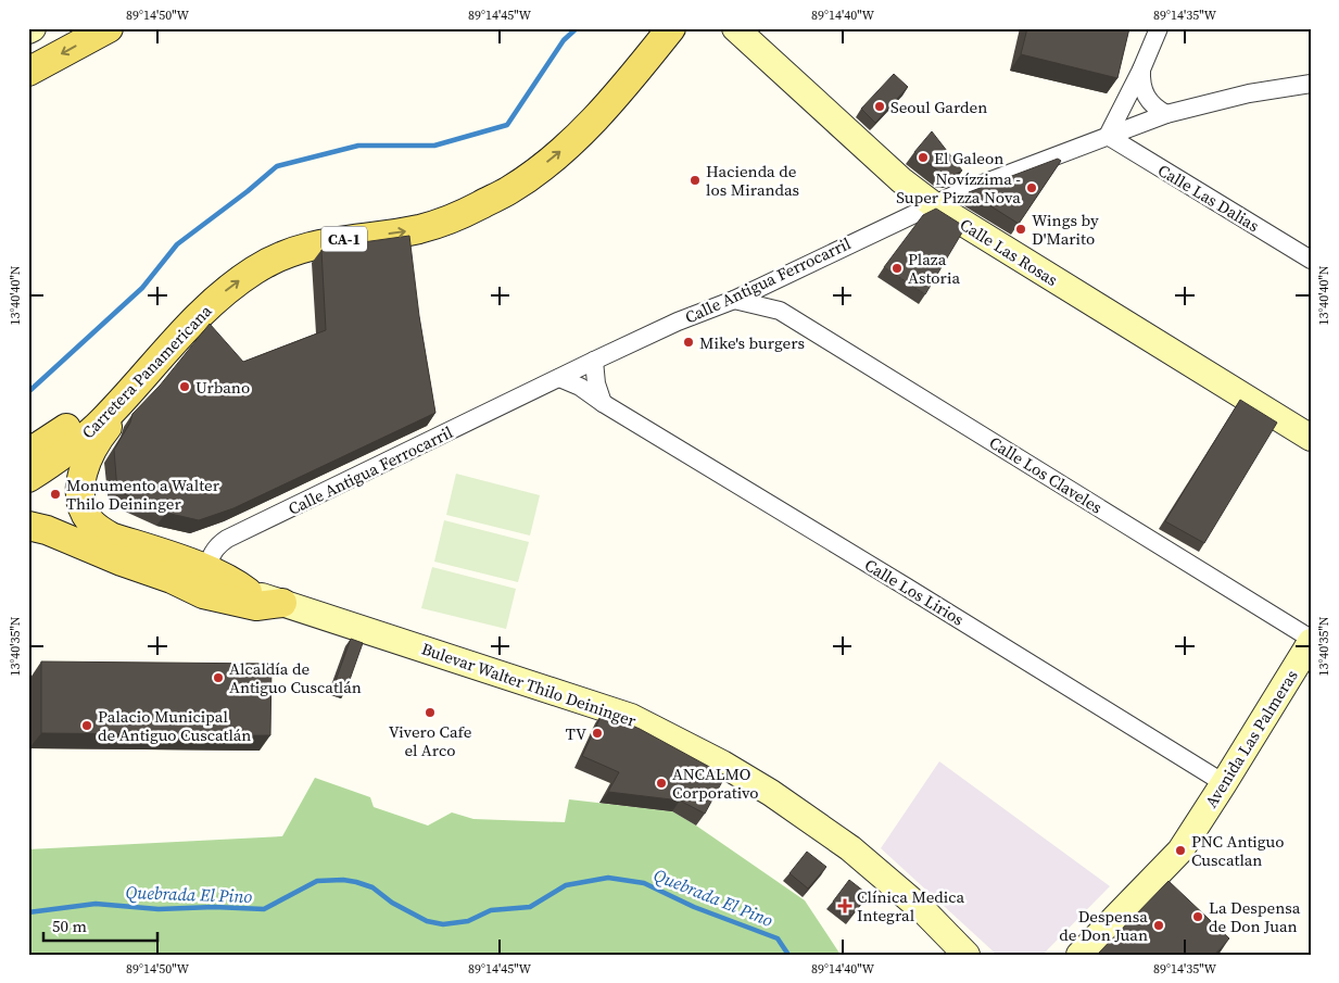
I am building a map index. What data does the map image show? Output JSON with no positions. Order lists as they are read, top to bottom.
{
  "streets": {
    "main road": ["CA-1", "Carretera Panamericana"],
    "street": [
      "Calle Las Dalias",
      "Calle Las Rosas",
      "Calle Antigua Ferrocarril",
      "Calle Los Claveles",
      "Calle Los Lirios",
      "Bulevar Walter Thilo Deininger",
      "Avenida Las Palmeras"
    ]
  },
  "crossings": [
    ["Calle Las Dalias", "Calle Antigua Ferrocarril"],
    ["Calle Las Rosas", "Calle Antigua Ferrocarril"],
    ["Calle Antigua Ferrocarril", "Calle Los Claveles"],
    ["Calle Antigua Ferrocarril", "Calle Los Lirios"],
    ["Calle Antigua Ferrocarril", "Bulevar Walter Thilo Deininger"],
    ["Calle Los Claveles", "Avenida Las Palmeras"],
    ["Calle Los Lirios", "Avenida Las Palmeras"]
  ],
  "one_way": ["Carretera Panamericana"],
  "water": ["Quebrada El Pino"],
  "places": {
    "other": [
      "Seoul Garden",
      "El Galeon",
      "Hacienda de los Mirandas",
      "Novízzima - Super Pizza Nova",
      "Wings by D'Marito",
      "Plaza Astoria",
      "Mike's burgers",
      "Urbano",
      "Monumento a Walter Thilo Deininger",
      "Alcaldía de Antiguo Cuscatlán",
      "Vivero Cafe el Arco",
      "Palacio Municipal de Antiguo Cuscatlán",
      "TV",
      "ANCALMO Corporativo",
      "PNC Antiguo Cuscatlan",
      "La Despensa de Don Juan",
      "Despensa de Don Juan"
    ],
    "health": ["Clínica Medica Integral"]
  },
  "scale_bar": "50 m",
  "coordinates": [
    "89°14'50\"W",
    "89°14'45\"W",
    "89°14'40\"W",
    "89°14'35\"W",
    "13°40'40\"N",
    "13°40'35\"N"
  ]
}
